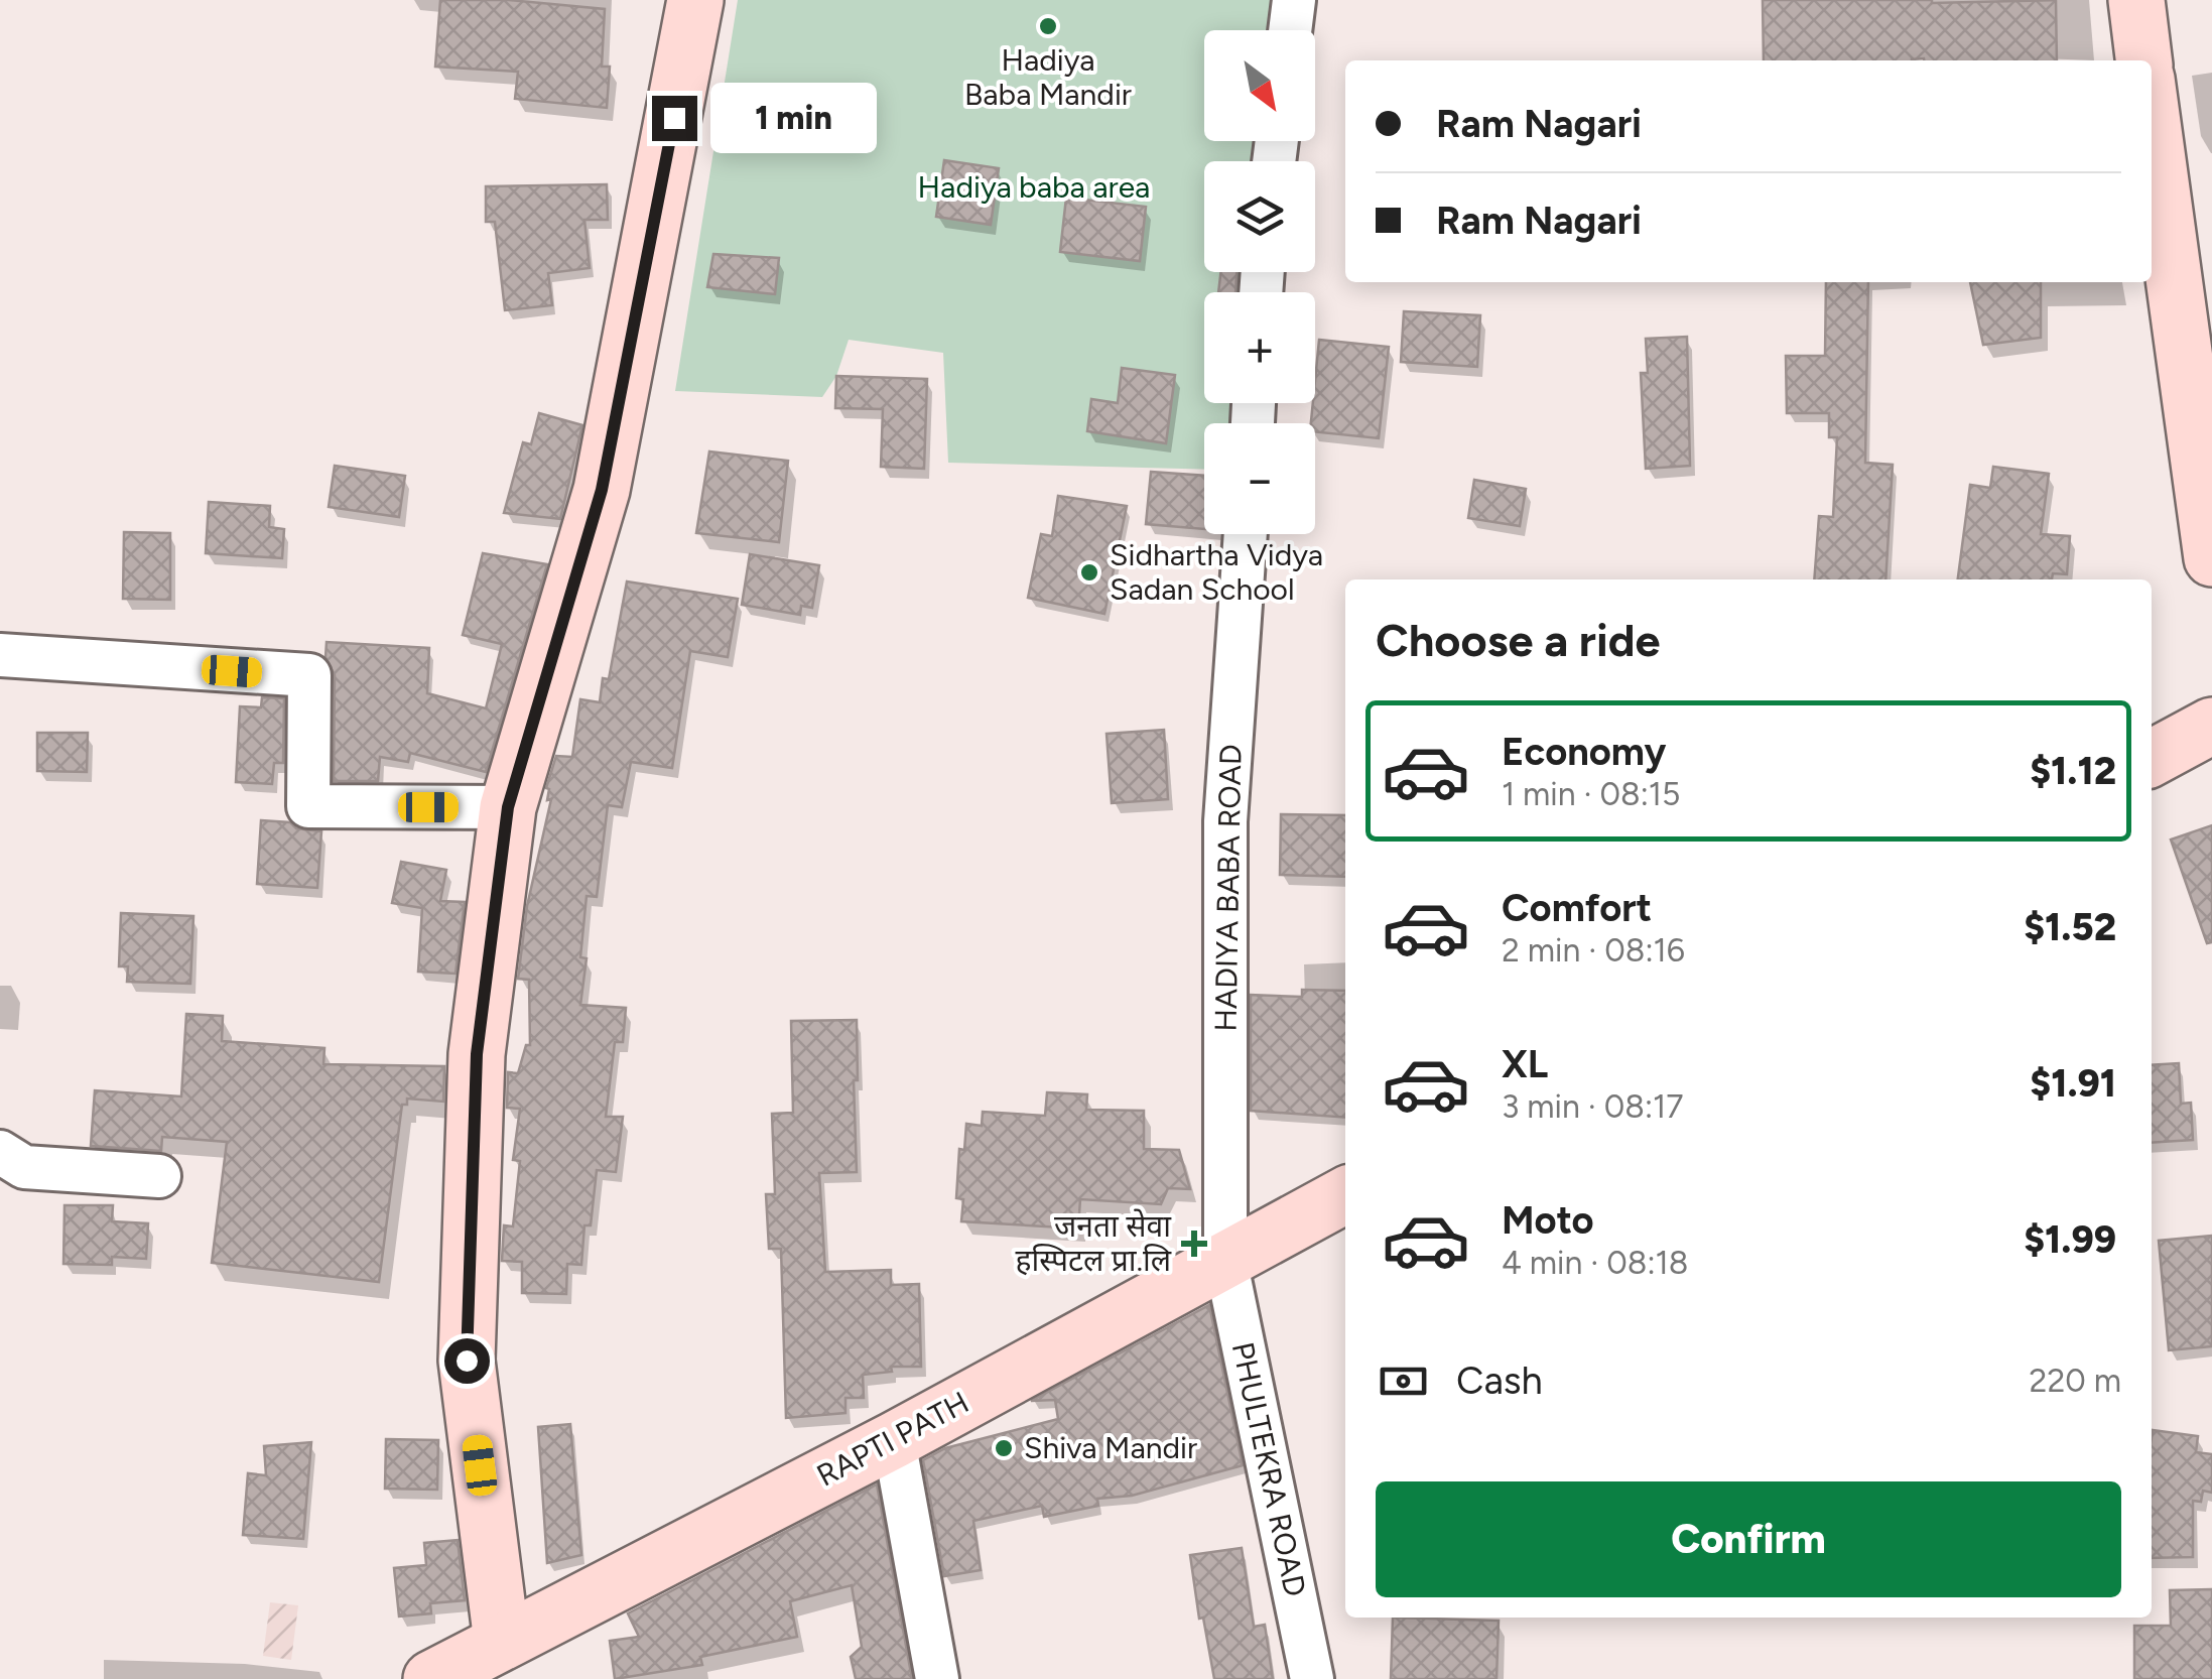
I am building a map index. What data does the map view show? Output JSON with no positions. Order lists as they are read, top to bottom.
{
  "streets": {
    "main road": ["RAPTI PATH"],
    "street": ["HADIYA BABA ROAD", "PHULTEKRA ROAD"]
  },
  "crossings": [
    ["HADIYA BABA ROAD", "RAPTI PATH"],
    ["HADIYA BABA ROAD", "PHULTEKRA ROAD"],
    ["RAPTI PATH", "PHULTEKRA ROAD"]
  ],
  "parks": ["Hadiya baba area"],
  "places": {
    "other": ["Hadiya Baba Mandir", "Sidhartha Vidya Sadan School", "Shiva Mandir"],
    "health": ["जनता सेवा हस्पिटल प्रा.लि"]
  },
  "north": "bottom right",
  "page": {
    "map_buttons": ["+", "−"],
    "banner": ["Ram Nagari", "Ram Nagari"],
    "bubble": "1 min",
    "heading": "Choose a ride",
    "list": [
      {
        "name": "Economy",
        "note": "1 min · 08:15",
        "value": "$1.12"
      },
      {
        "name": "Comfort",
        "note": "2 min · 08:16",
        "value": "$1.52"
      },
      {
        "name": "XL",
        "note": "3 min · 08:17",
        "value": "$1.91"
      },
      {
        "name": "Moto",
        "note": "4 min · 08:18",
        "value": "$1.99"
      }
    ],
    "pay": ["Cash", "220 m"],
    "buttons": "Confirm"
  }
}
